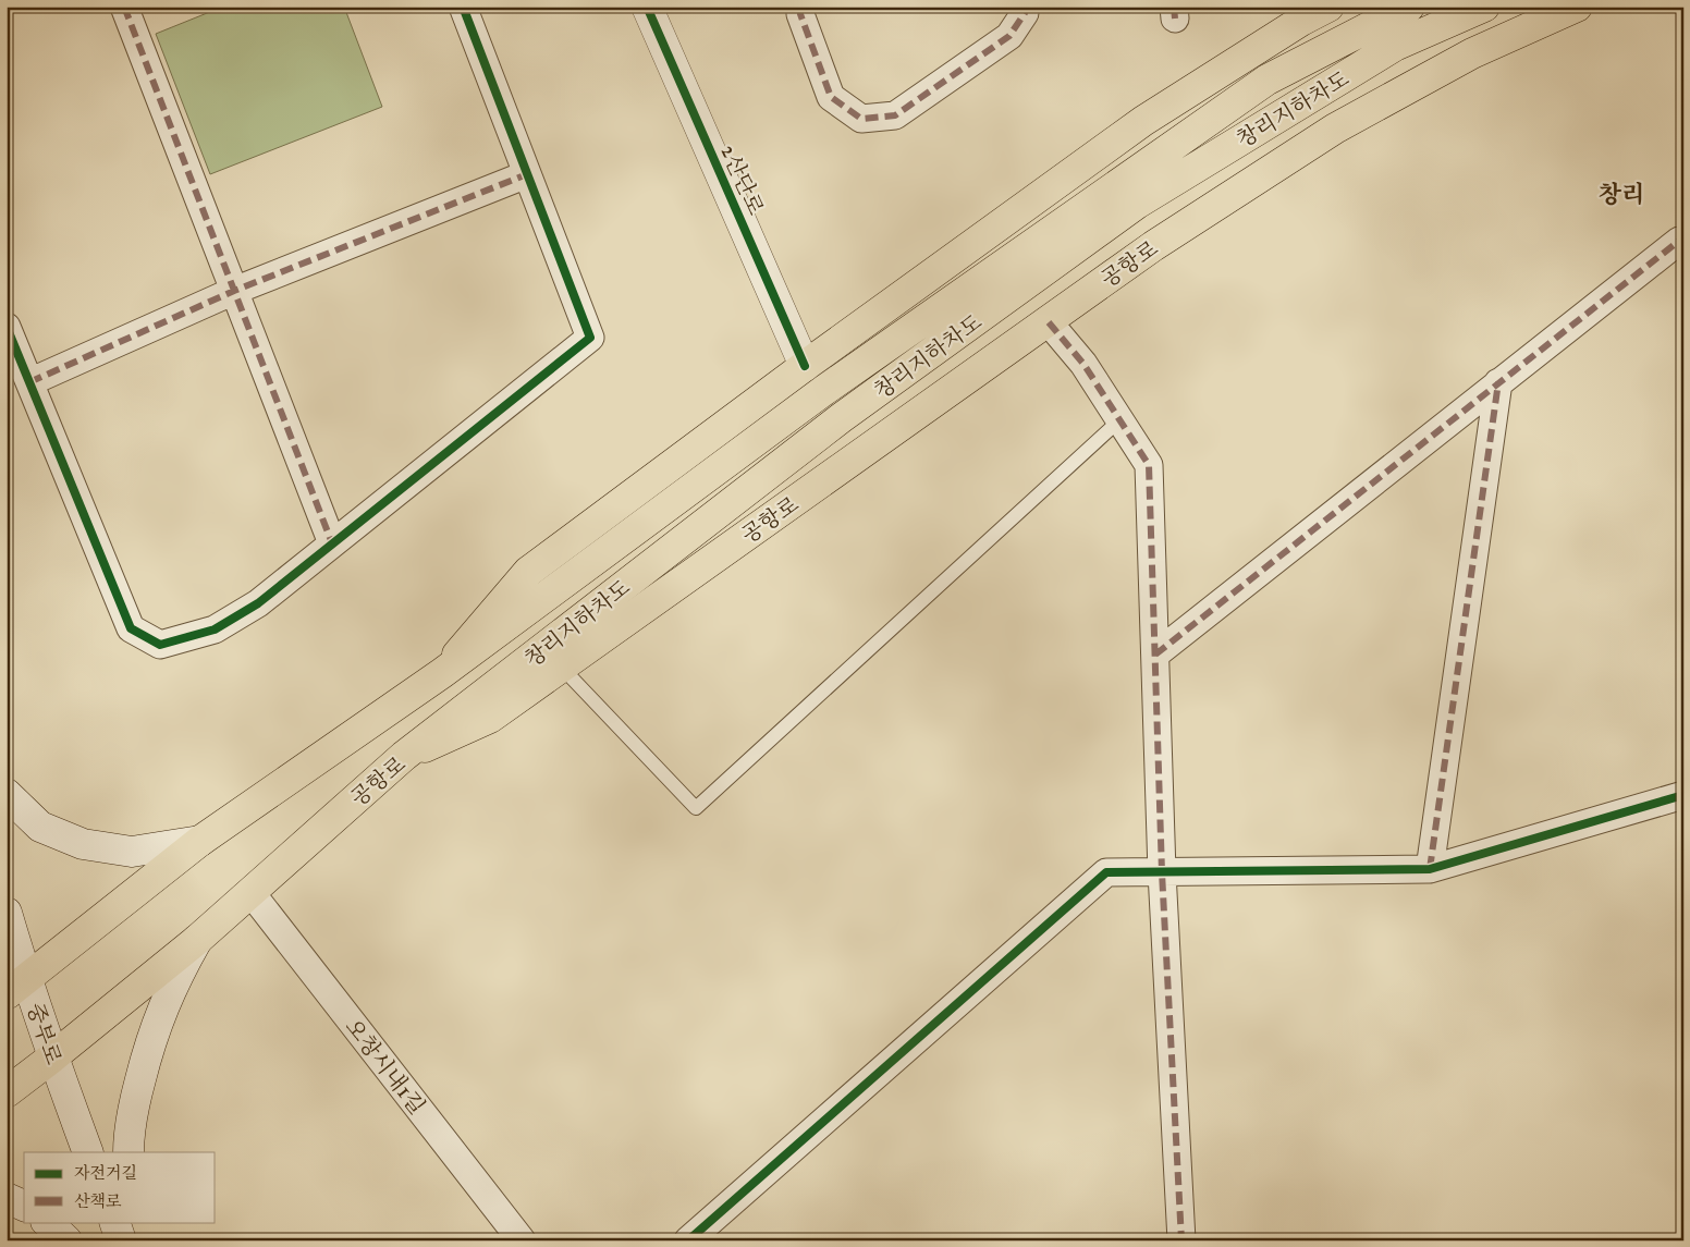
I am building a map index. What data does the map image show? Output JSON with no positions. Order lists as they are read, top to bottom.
{
  "streets": {
    "main road": [
      "창리지하차도",
      "2산단로",
      "공항로",
      "중부로"
    ],
    "street": ["오창시내1길"]
  },
  "crossings": [
    ["창리지하차도", "공항로"],
    ["공항로", "중부로"],
    ["공항로", "오창시내1길"]
  ],
  "districts": ["창리"],
  "legend": ["자전거길", "산책로"]
}
